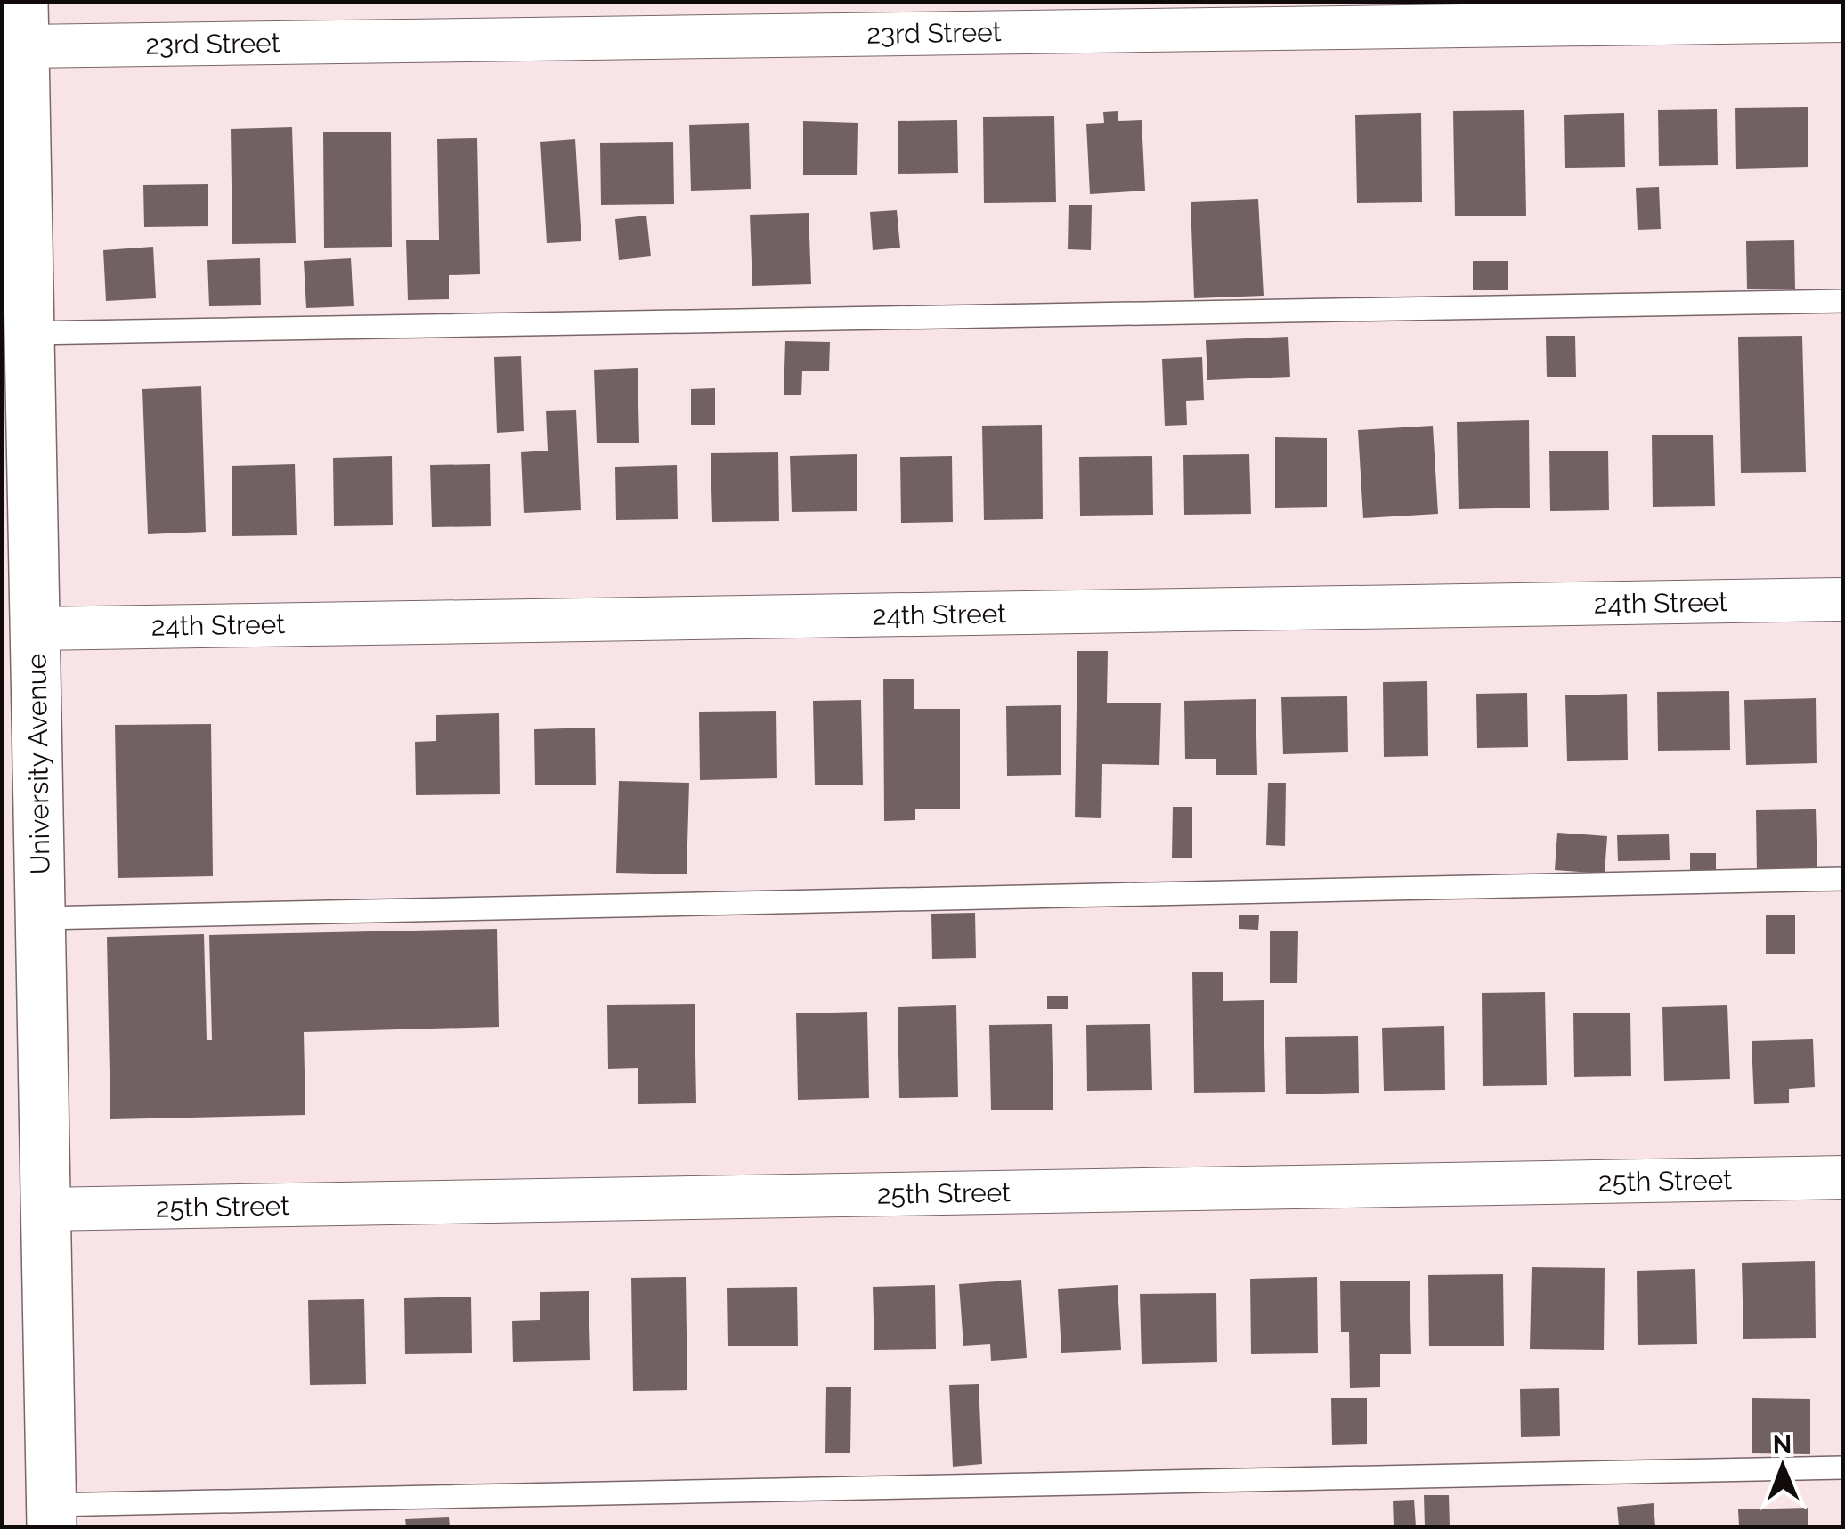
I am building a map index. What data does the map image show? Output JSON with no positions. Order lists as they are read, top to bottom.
{
  "streets": {
    "main road": ["University Avenue"],
    "street": ["23rd Street", "24th Street", "25th Street"]
  },
  "crossings": [
    ["23rd Street", "University Avenue"],
    ["24th Street", "University Avenue"],
    ["University Avenue", "25th Street"]
  ],
  "north": "top"
}
